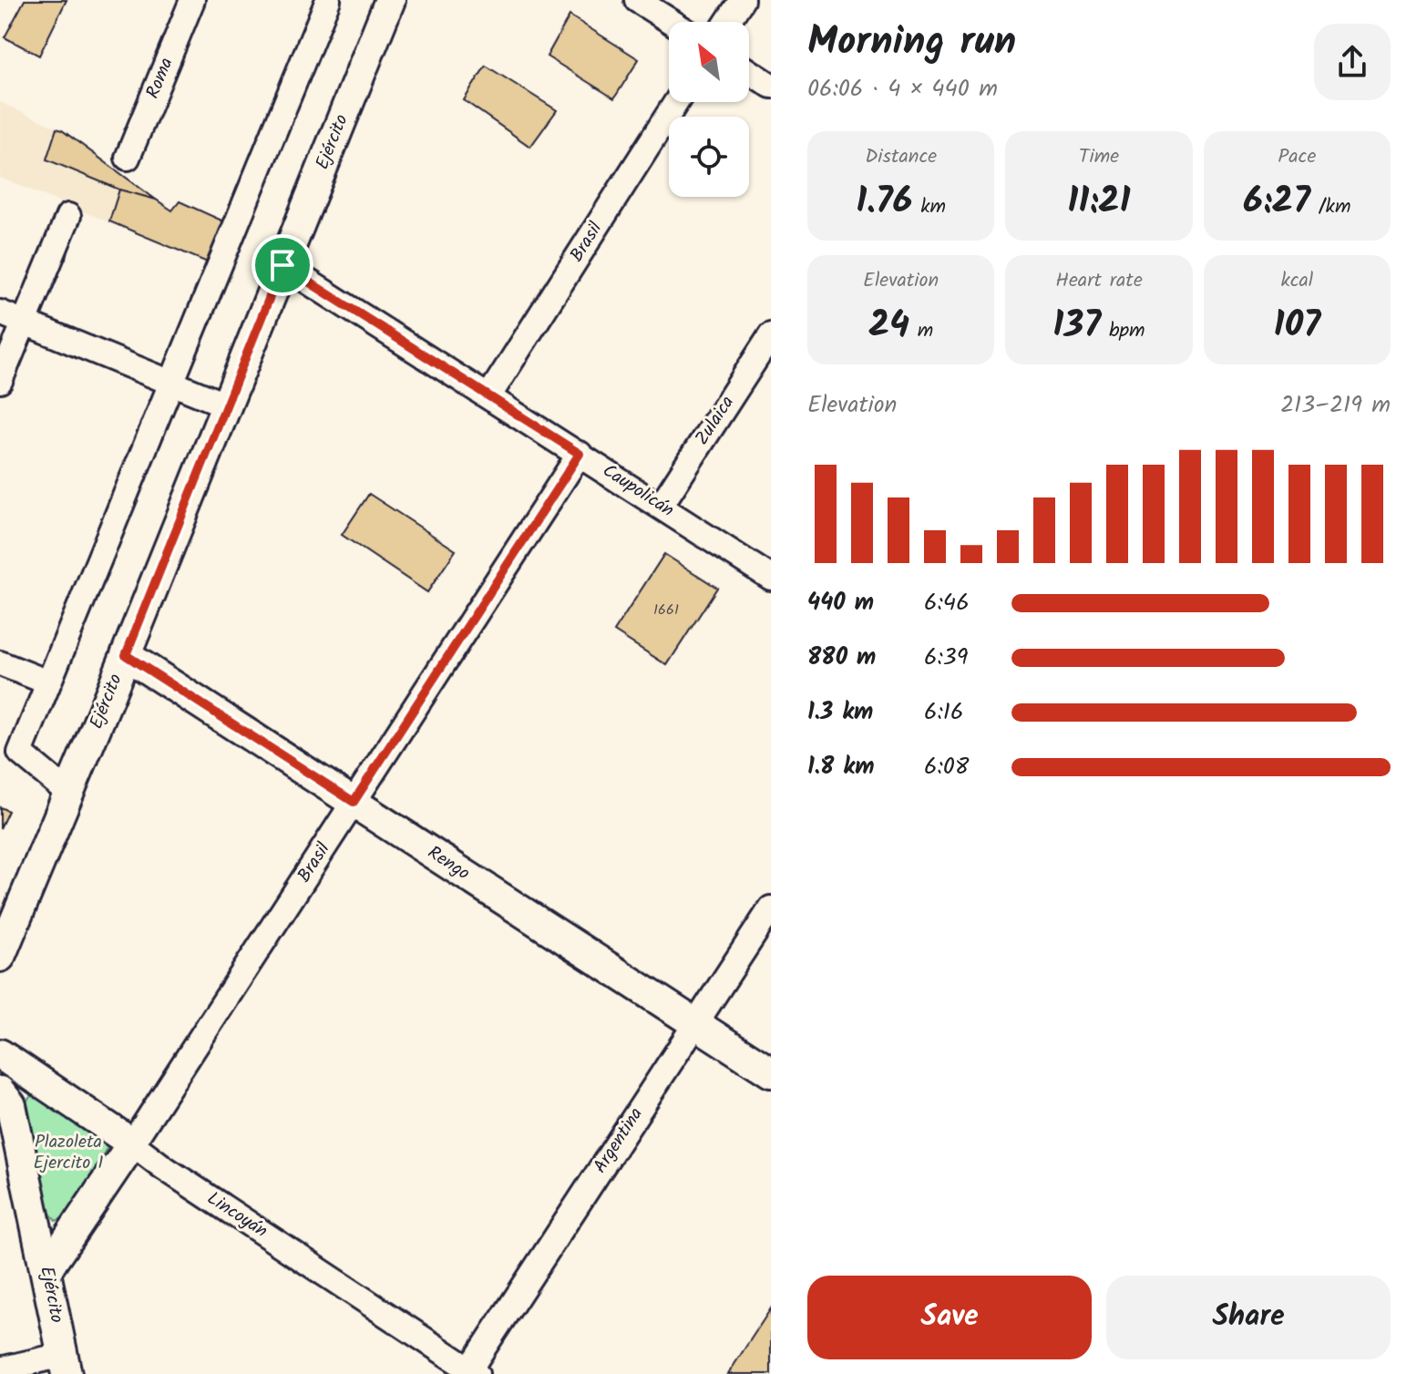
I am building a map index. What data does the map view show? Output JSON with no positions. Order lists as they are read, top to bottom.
{
  "streets": {
    "main road": [
      "Ejército",
      "Brasil",
      "Rengo",
      "Lincoyán"
    ],
    "street": [
      "Roma",
      "Zulaica",
      "Caupolicán",
      "Argentina"
    ]
  },
  "crossings": [
    ["Ejército", "Brasil"],
    ["Ejército", "Caupolicán"],
    ["Ejército", "Rengo"],
    ["Brasil", "Caupolicán"],
    ["Brasil", "Rengo"],
    ["Brasil", "Lincoyán"],
    ["Zulaica", "Caupolicán"],
    ["Rengo", "Argentina"],
    ["Argentina", "Lincoyán"]
  ],
  "parks": ["Plazoleta Ejercito 1"],
  "house_numbers": ["1661"],
  "north": "top left",
  "page": {
    "heading": ["Morning run", "06:06 · 4 × 440 m"],
    "stats": [
      ["Distance", "1.76 km"],
      ["Time", "11:21"],
      ["Pace", "6:27 /km"],
      ["Elevation", "24 m"],
      ["Heart rate", "137 bpm"],
      ["kcal", "107"]
    ],
    "chart": ["Elevation", "213–219 m"],
    "list": [
      {
        "name": "440 m",
        "note": "6:46"
      },
      {
        "name": "880 m",
        "note": "6:39"
      },
      {
        "name": "1.3 km",
        "note": "6:16"
      },
      {
        "name": "1.8 km",
        "note": "6:08"
      }
    ],
    "buttons": ["Save", "Share"]
  }
}
